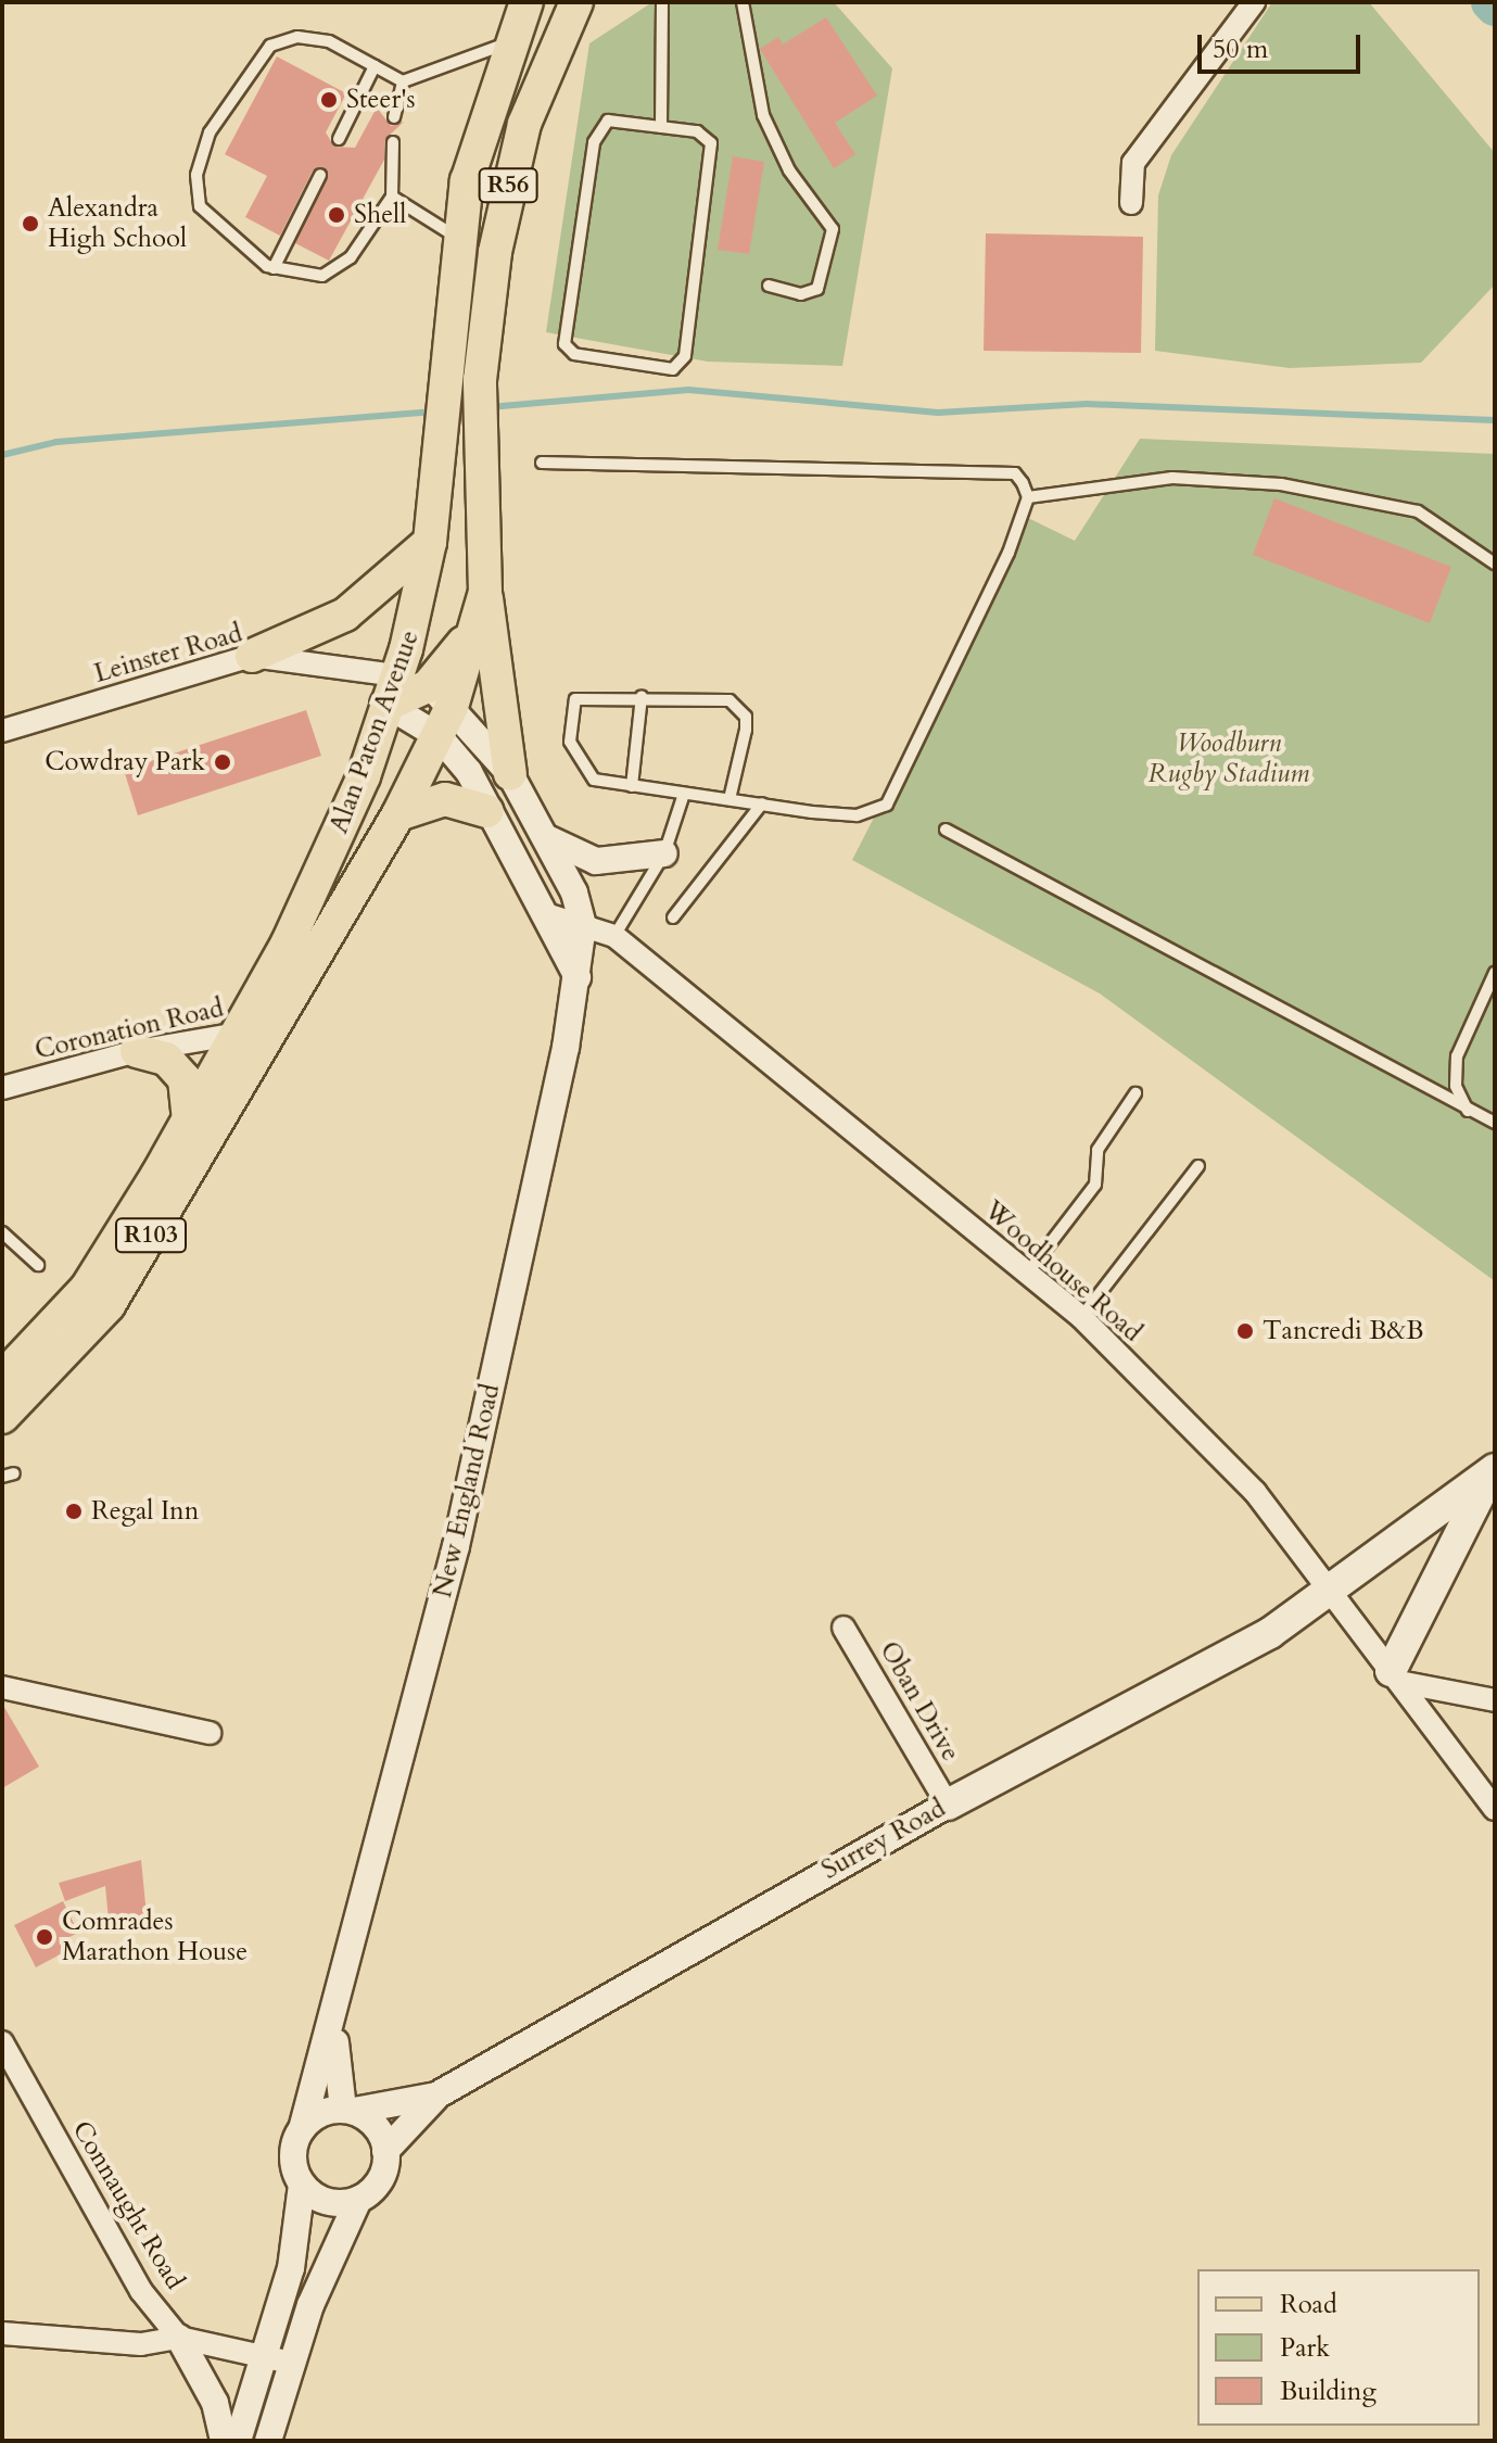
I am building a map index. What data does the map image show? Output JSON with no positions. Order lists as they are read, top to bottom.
{
  "streets": {
    "main road": [
      "R56",
      "Alan Paton Avenue",
      "R103",
      "Surrey Road"
    ],
    "street": [
      "Leinster Road",
      "Coronation Road",
      "Woodhouse Road",
      "New England Road",
      "Oban Drive",
      "Connaught Road"
    ]
  },
  "crossings": [
    ["Leinster Road", "Alan Paton Avenue"],
    ["Leinster Road", "New England Road"],
    ["Alan Paton Avenue", "Coronation Road"],
    ["Alan Paton Avenue", "New England Road"],
    ["Woodhouse Road", "New England Road"],
    ["Woodhouse Road", "Surrey Road"],
    ["New England Road", "Surrey Road"],
    ["Oban Drive", "Surrey Road"]
  ],
  "parks": ["Woodburn Rugby Stadium"],
  "places": [
    "Steer's",
    "Shell",
    "Alexandra High School",
    "Cowdray Park",
    "Tancredi B&B",
    "Regal Inn",
    "Comrades Marathon House"
  ],
  "legend": ["Road", "Park", "Building"],
  "scale_bar": "50 m"
}
